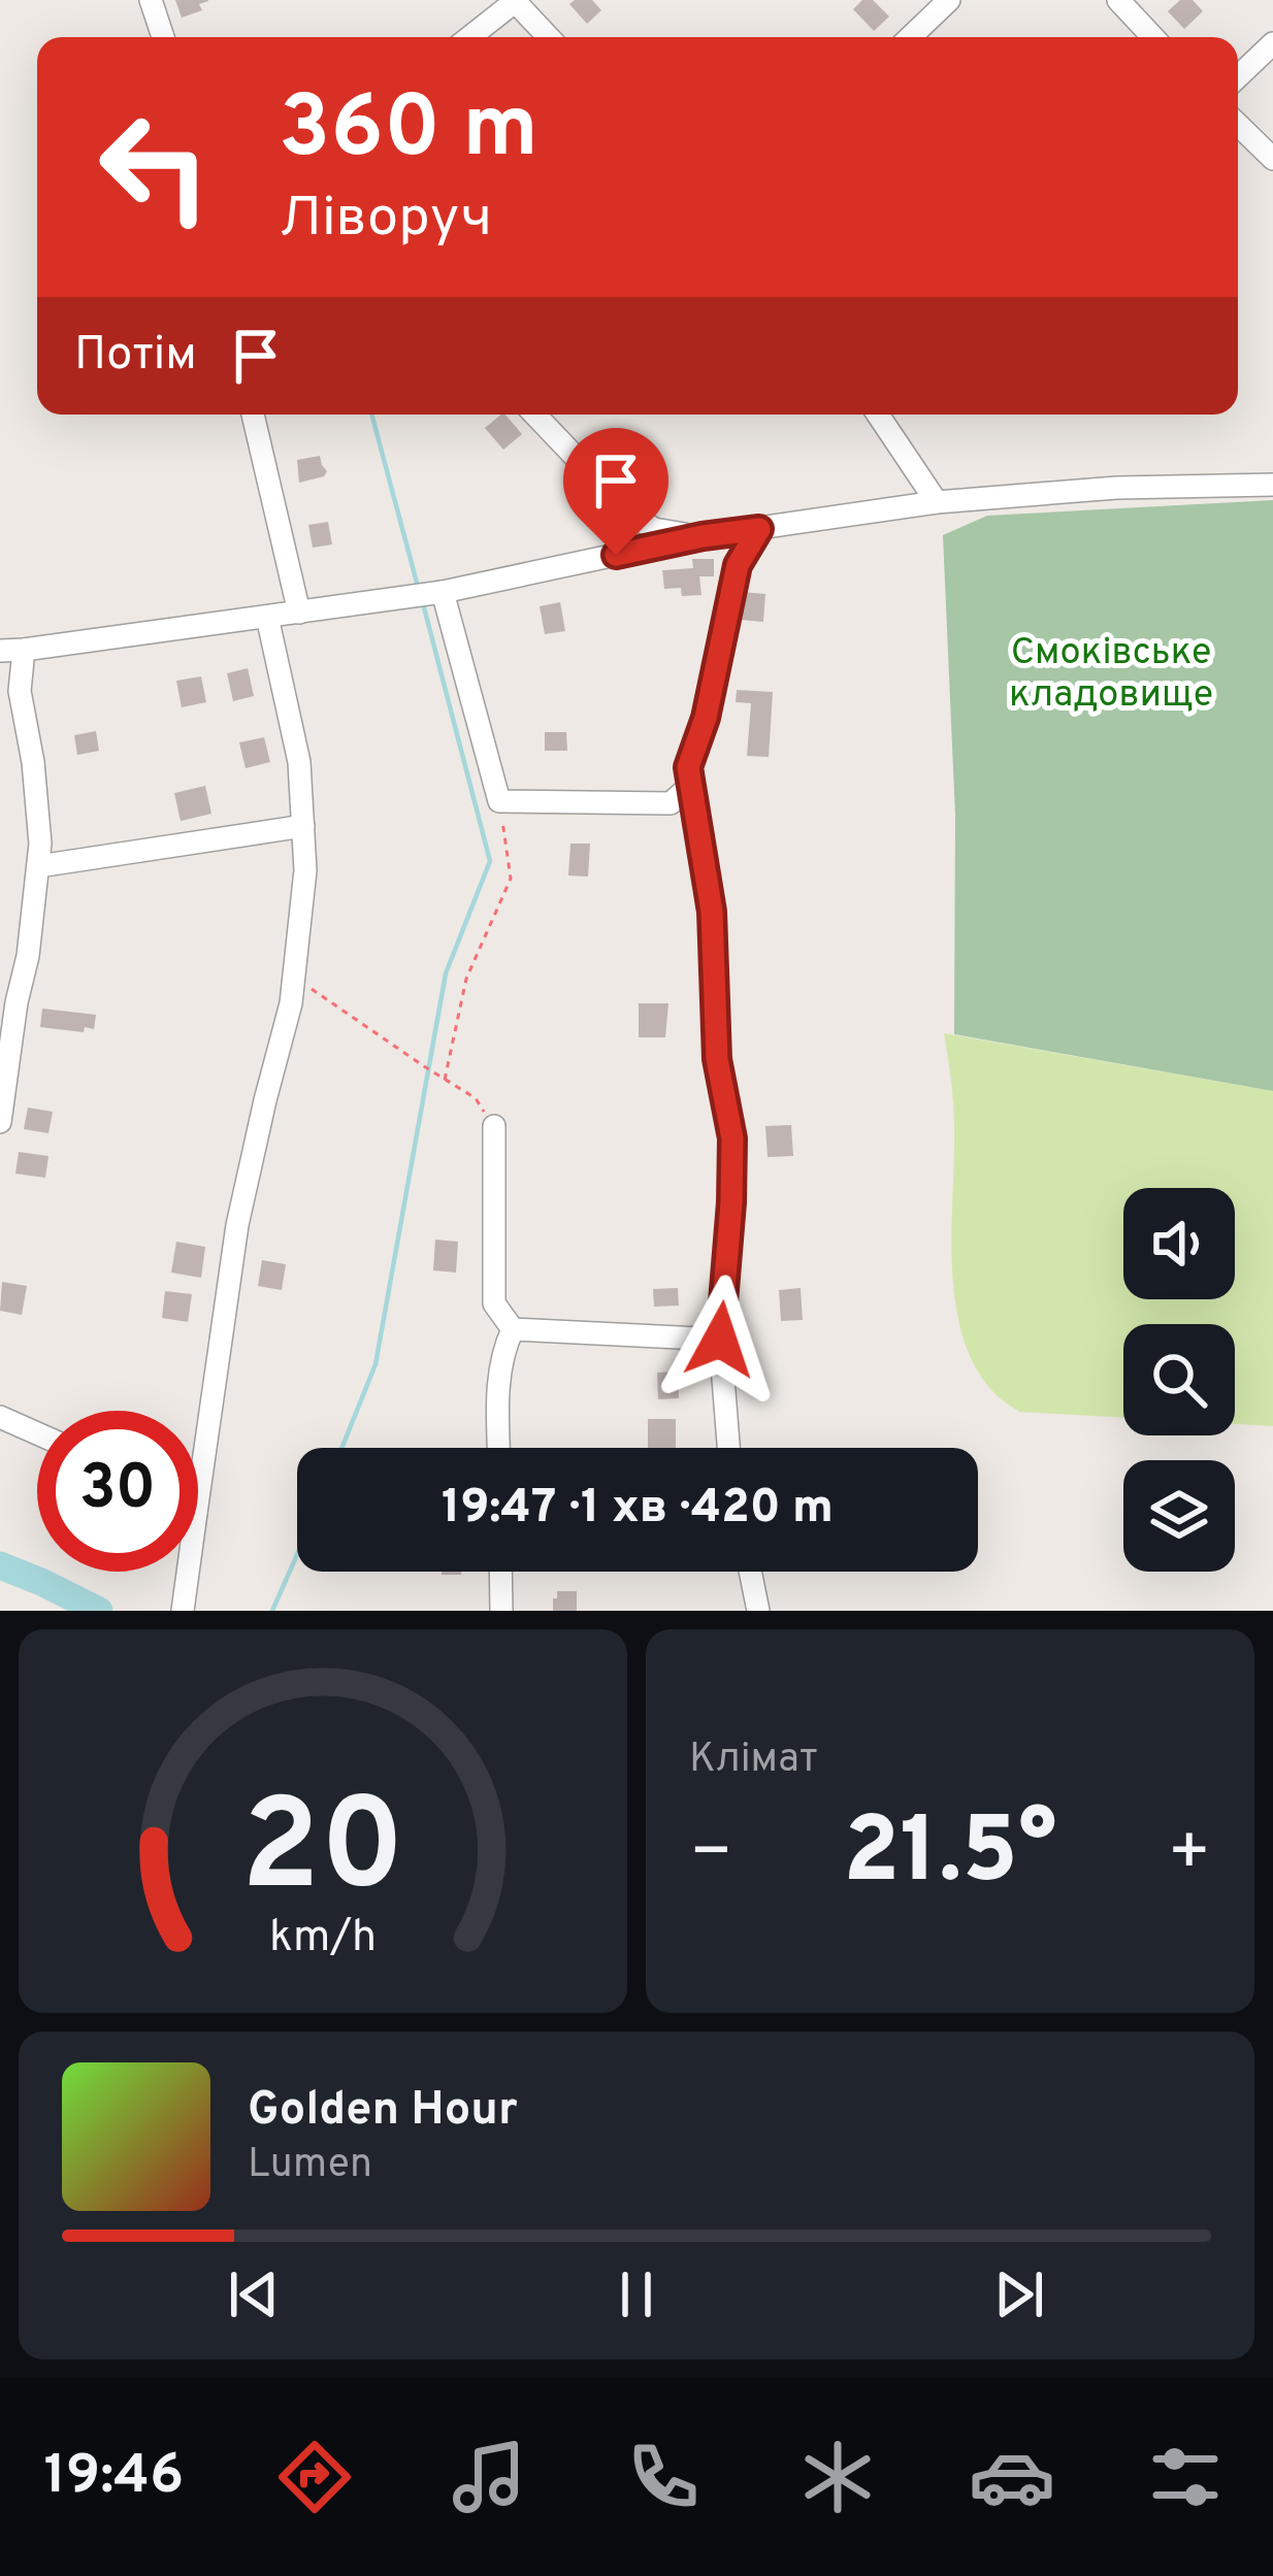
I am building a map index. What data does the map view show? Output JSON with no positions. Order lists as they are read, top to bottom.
{
  "parks": ["Смоківське кладовище"],
  "page": {
    "turn": ["360 m", "Ліворуч"],
    "then": "Потім",
    "limit": "30",
    "trip": "19:47 · 1 хв · 420 m",
    "tile": "Клімат",
    "heat": ["−", "21.5°", "+"],
    "song": ["Golden Hour", "Lumen"],
    "tabs": "19:46",
    "gauge": ["20", "km/h"]
  }
}
